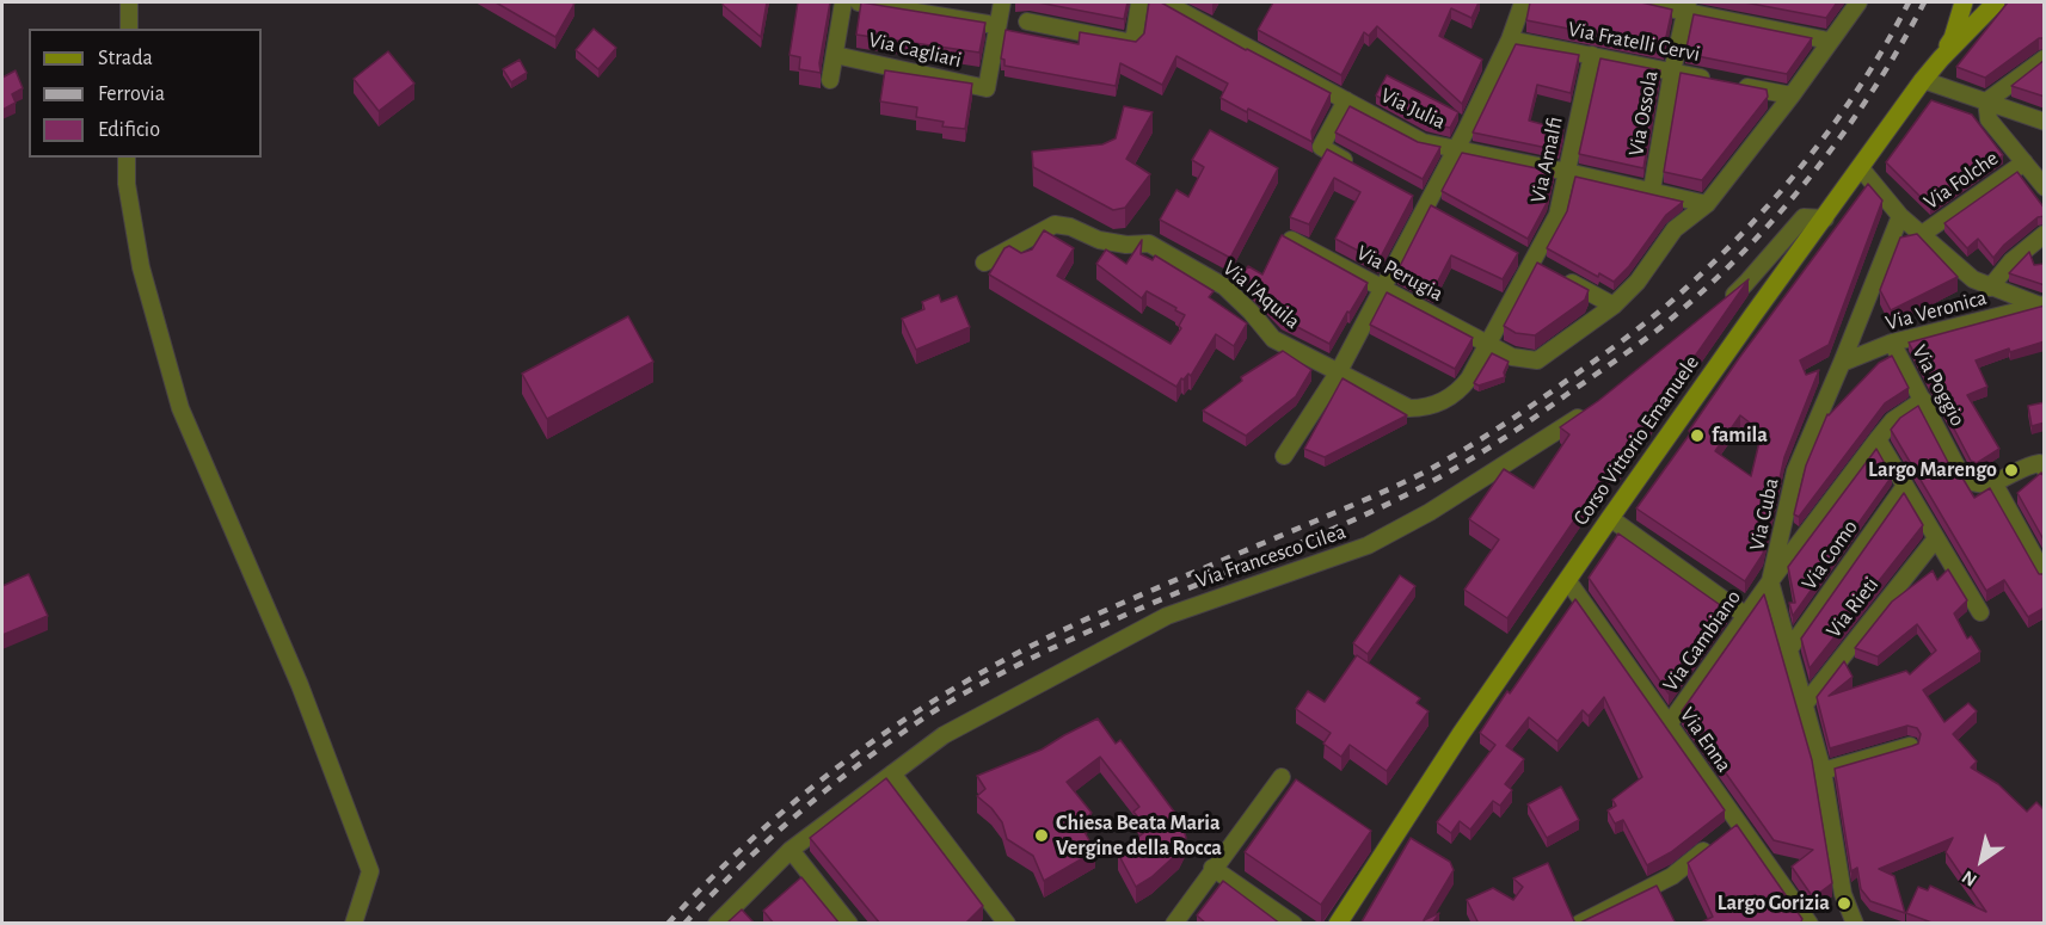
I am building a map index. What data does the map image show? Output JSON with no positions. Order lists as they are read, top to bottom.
{
  "streets": {
    "main road": ["Corso Vittorio Emanuele"],
    "street": [
      "Via Fratelli Cervi",
      "Via Cagliari",
      "Via Julia",
      "Via Ossola",
      "Via Amalfi",
      "Via Folche",
      "Via Perugia",
      "Via l'Aquila",
      "Via Veronica",
      "Via Poggio",
      "Via Cuba",
      "Via Como",
      "Via Francesco Cilea",
      "Via Rieti",
      "Via Gambiano",
      "Via Enna"
    ]
  },
  "crossings": [
    ["Via Fratelli Cervi", "Via Ossola"],
    ["Via Fratelli Cervi", "Via Amalfi"],
    ["Via Julia", "Via Ossola"],
    ["Via Julia", "Via Amalfi"],
    ["Via Amalfi", "Via Perugia"],
    ["Via Amalfi", "Via l'Aquila"],
    ["Via Perugia", "Via l'Aquila"],
    ["Via Veronica", "Via Poggio"],
    ["Via Veronica", "Via Cuba"],
    ["Via Poggio", "Via Gambiano"],
    ["Corso Vittorio Emanuele", "Via Enna"],
    ["Via Cuba", "Via Como"],
    ["Via Cuba", "Via Rieti"],
    ["Via Cuba", "Via Gambiano"],
    ["Via Gambiano", "Via Enna"]
  ],
  "places": [
    "famila",
    "Largo Marengo",
    "Chiesa Beata Maria Vergine della Rocca",
    "Largo Gorizia"
  ],
  "legend": ["Strada", "Ferrovia", "Edificio"],
  "north": "bottom left"
}
